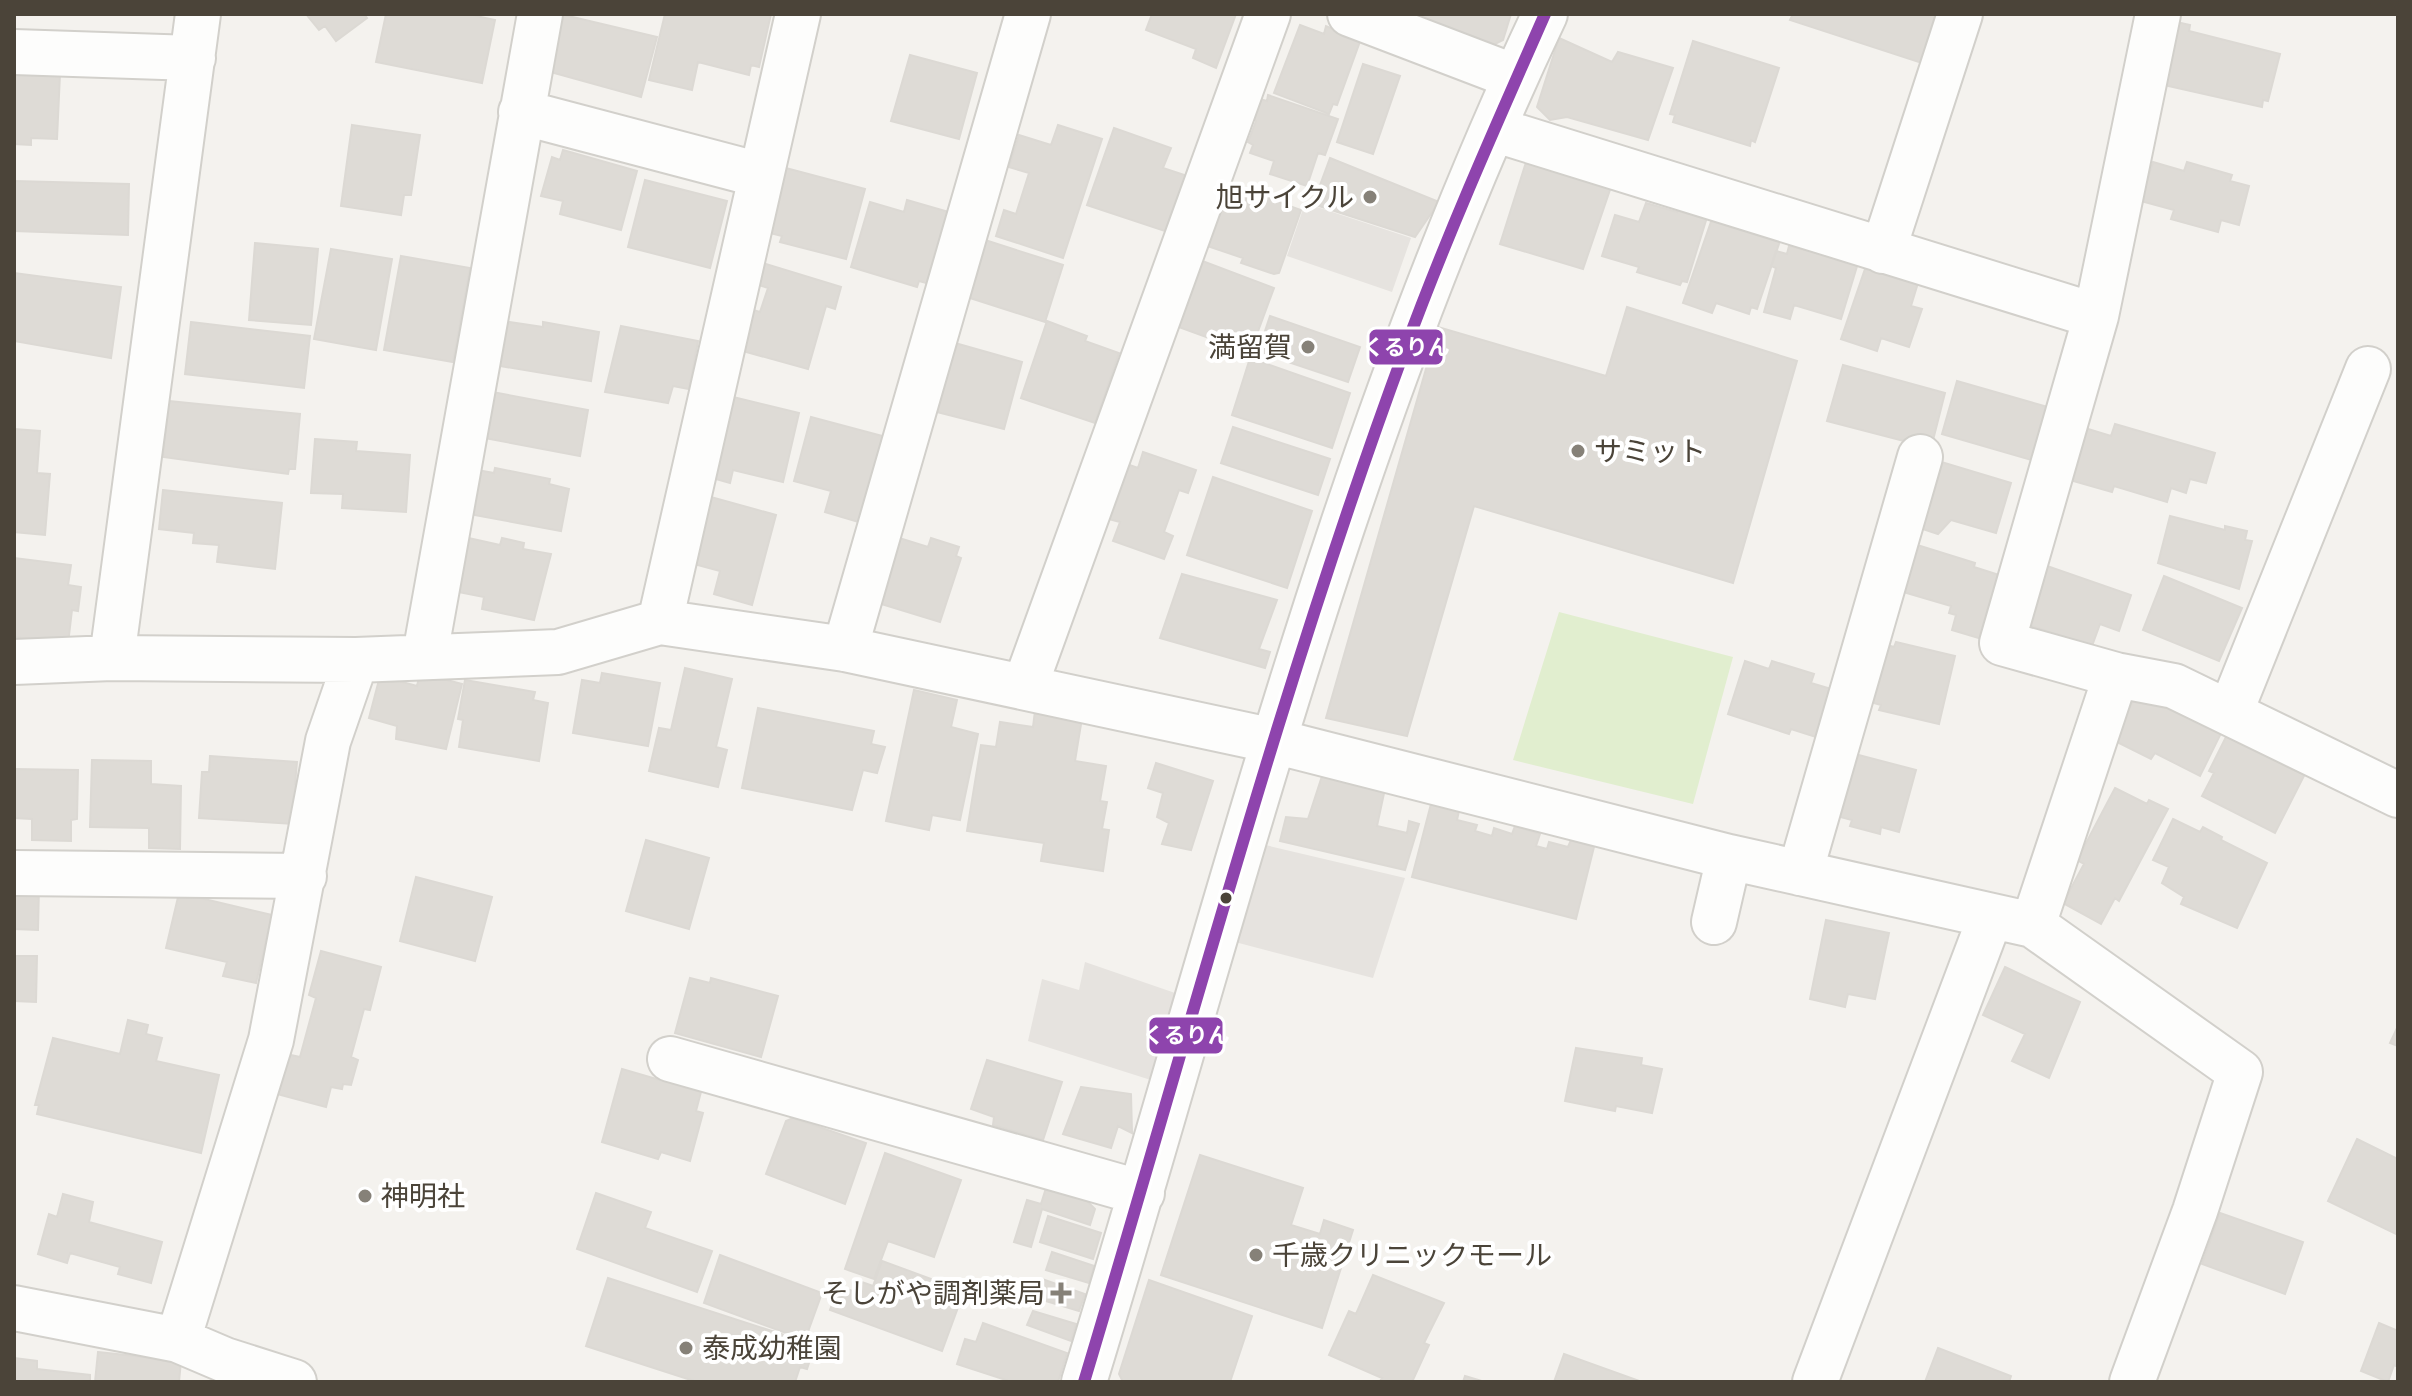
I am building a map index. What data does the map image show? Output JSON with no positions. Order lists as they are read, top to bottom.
{
  "places": {
    "other": [
      "旭サイクル",
      "満留賀",
      "サミット",
      "神明社",
      "千歳クリニックモール",
      "泰成幼稚園"
    ],
    "health": ["そしがや調剤薬局"]
  },
  "lines": ["transit line くるりん"]
}
